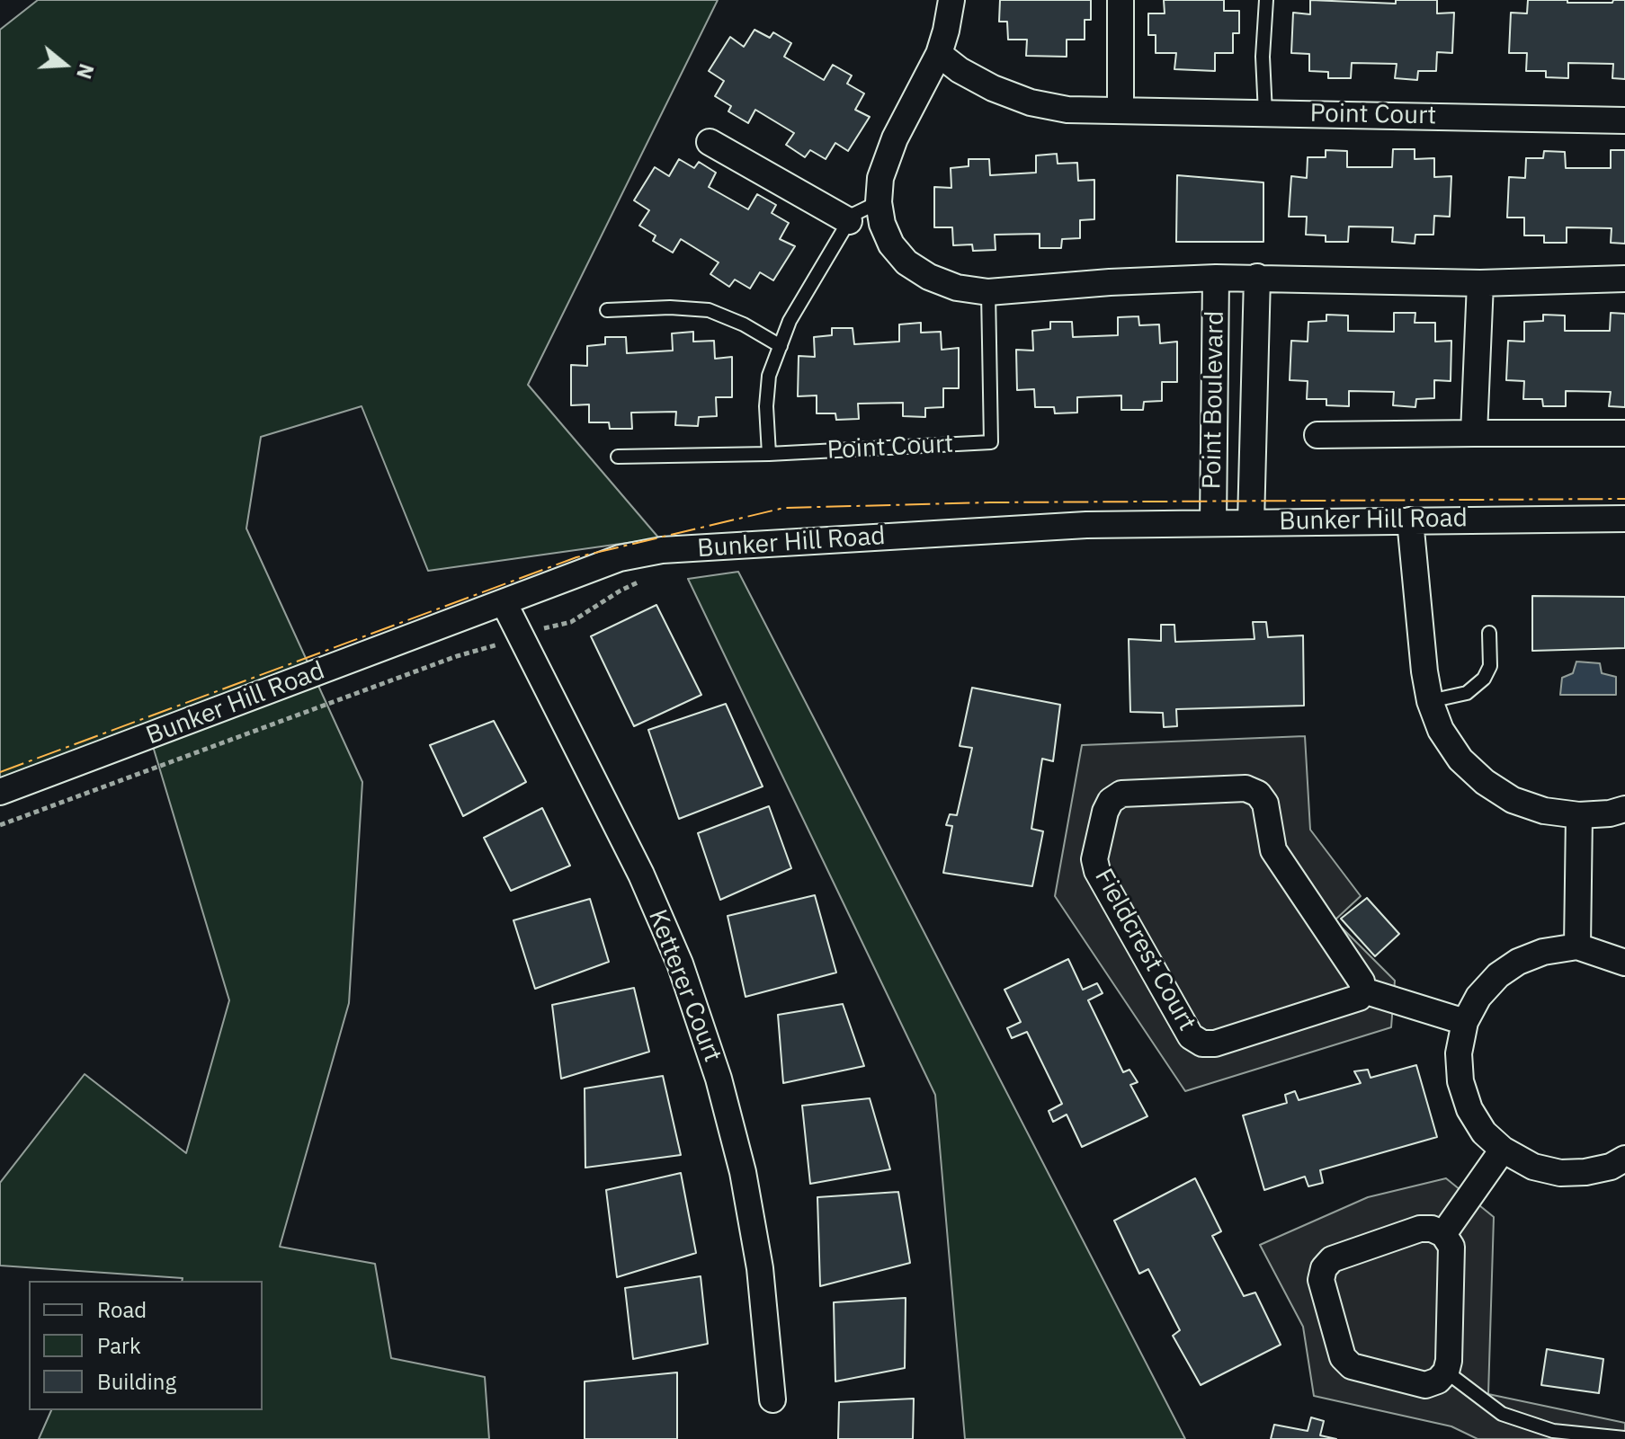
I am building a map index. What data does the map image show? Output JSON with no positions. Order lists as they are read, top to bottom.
{
  "streets": {
    "street": [
      "Point Court",
      "Point Boulevard",
      "Bunker Hill Road",
      "Fieldcrest Court",
      "Ketterer Court"
    ]
  },
  "crossings": [
    ["Point Boulevard", "Bunker Hill Road"],
    ["Bunker Hill Road", "Ketterer Court"]
  ],
  "legend": ["Road", "Park", "Building"],
  "north": "right"
}
